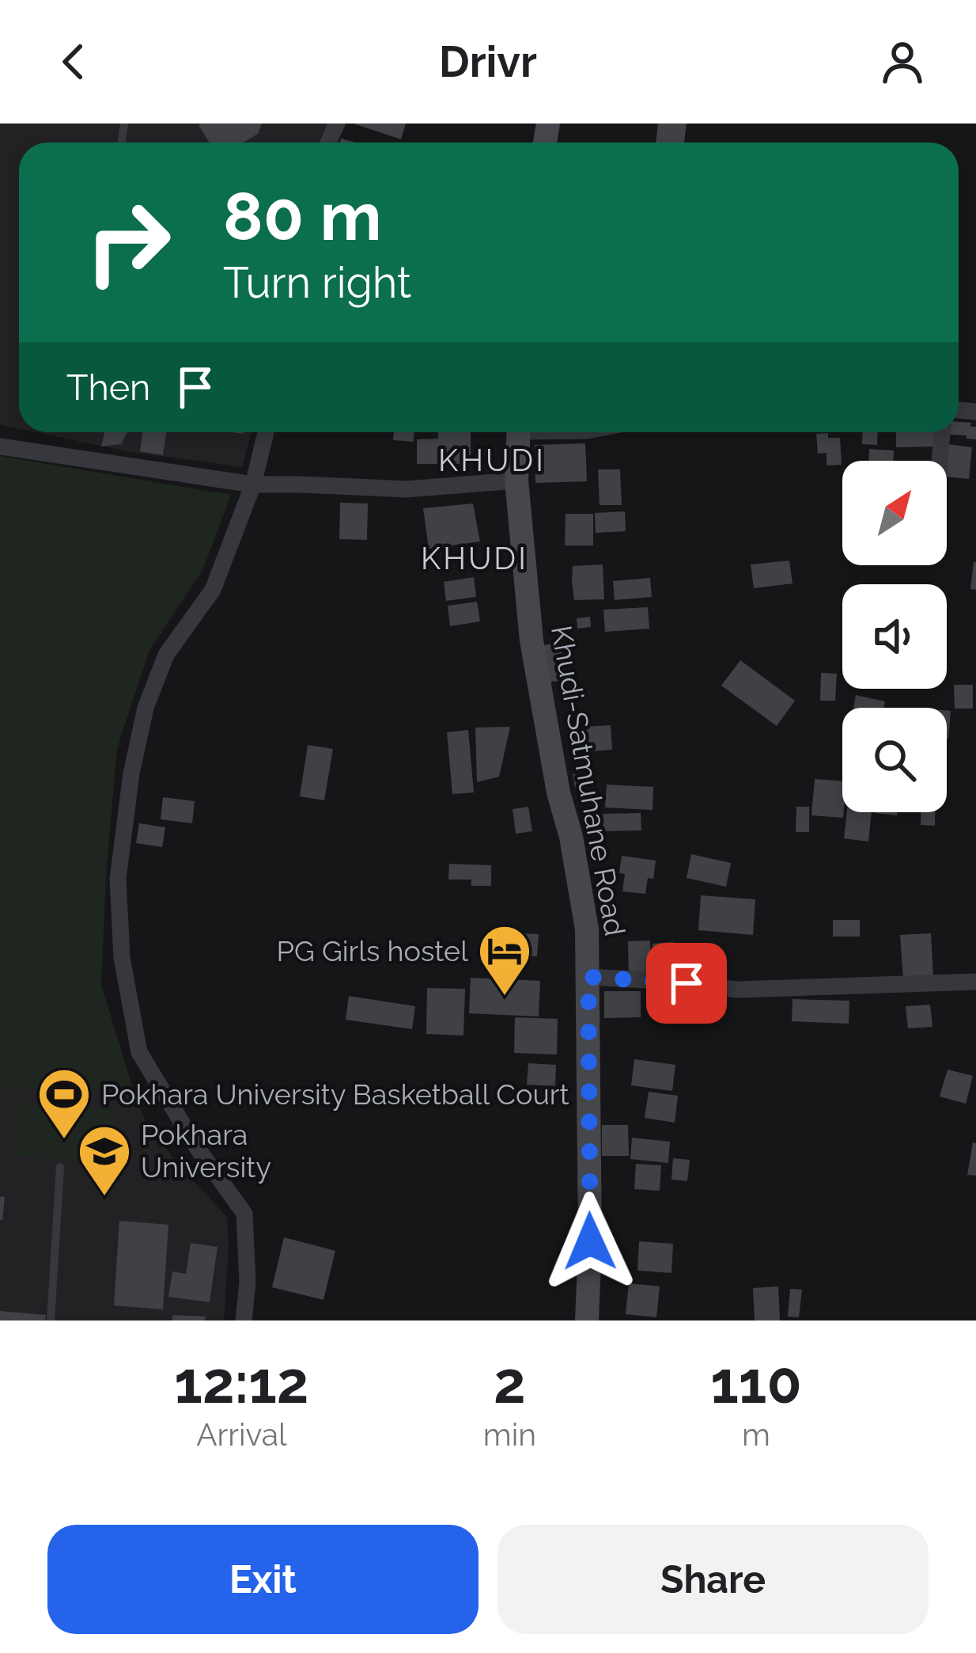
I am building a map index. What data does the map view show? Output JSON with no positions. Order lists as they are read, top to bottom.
{
  "streets": {
    "main road": ["Khudi-Satmuhane Road"]
  },
  "districts": ["KHUDI", "KHUDI"],
  "places": {
    "hotel": ["PG Girls hostel"],
    "sports": ["Pokhara University Basketball Court"],
    "school or university": ["Pokhara University"]
  },
  "north": "top right",
  "page": {
    "header": "Drivr",
    "turn": ["80 m", "Turn right"],
    "then": "Then",
    "eta": [
      "12:12",
      "Arrival",
      "2",
      "min",
      "110",
      "m"
    ],
    "buttons": ["Exit", "Share"]
  }
}
